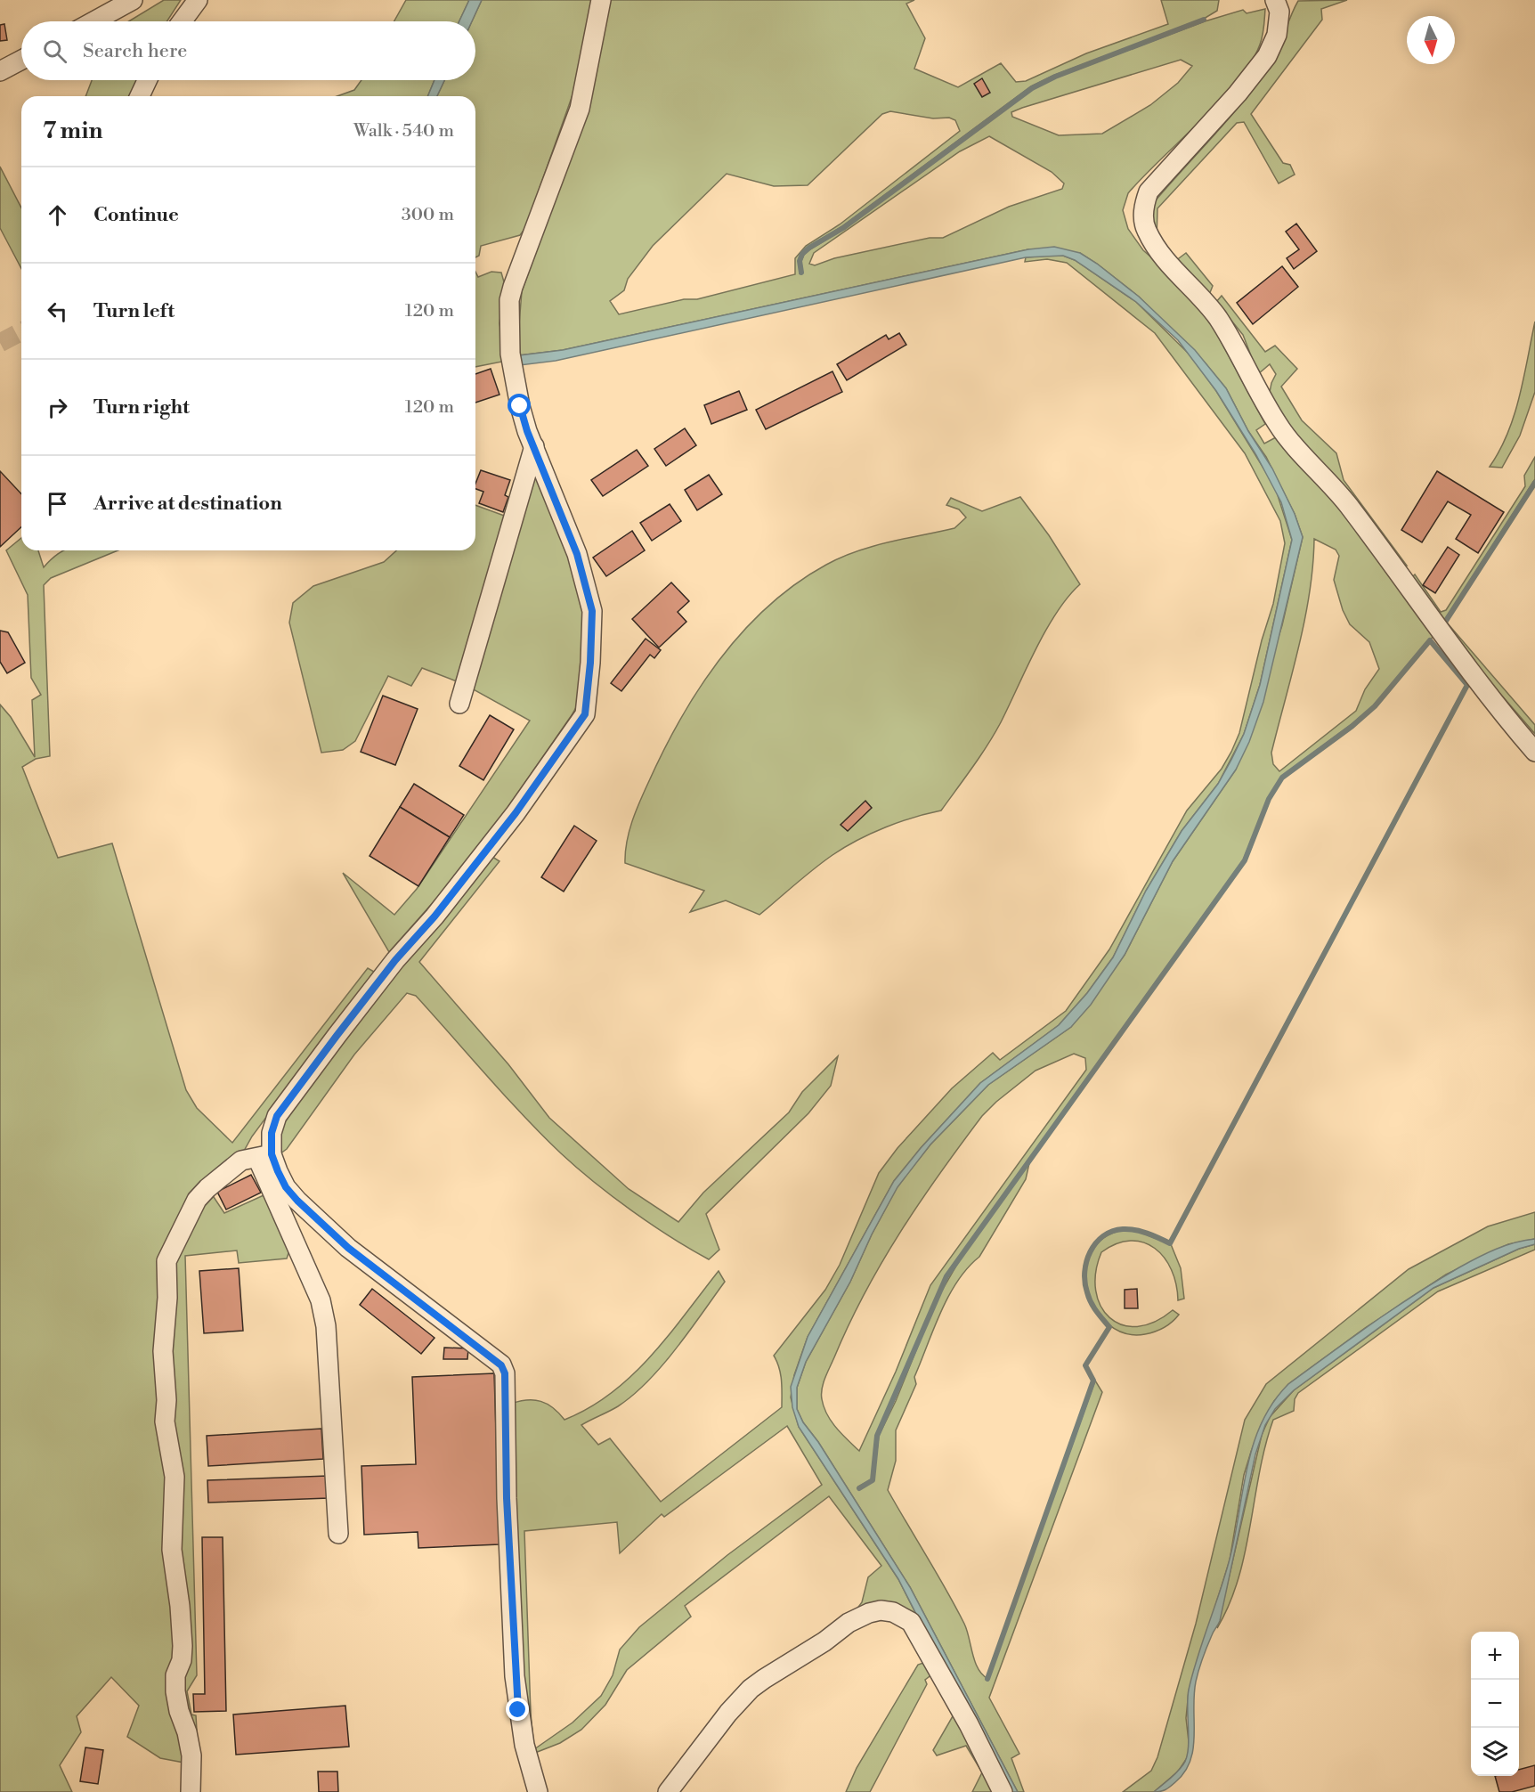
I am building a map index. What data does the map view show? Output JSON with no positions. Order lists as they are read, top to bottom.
{
  "north": "bottom",
  "page": {
    "search": "Search here",
    "heading": ["7 min", "Walk · 540 m"],
    "list": [
      ["Continue", "300 m"],
      ["Turn left", "120 m"],
      ["Turn right", "120 m"],
      "Arrive at destination"
    ],
    "map_buttons": ["+", "−"]
  }
}
